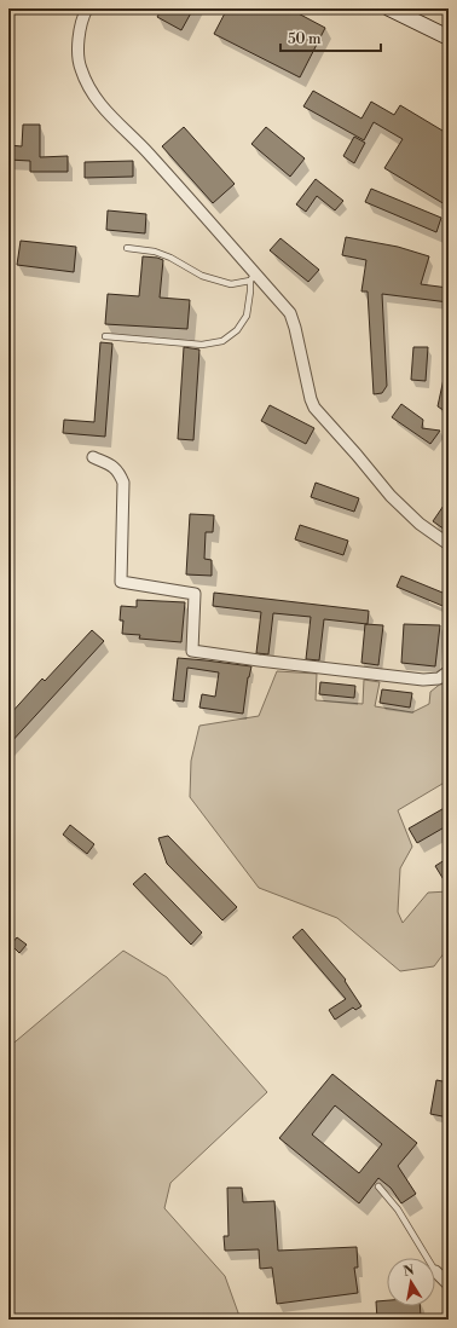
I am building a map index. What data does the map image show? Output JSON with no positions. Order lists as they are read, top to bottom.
{
  "scale_bar": "50 m",
  "north": "top"
}
